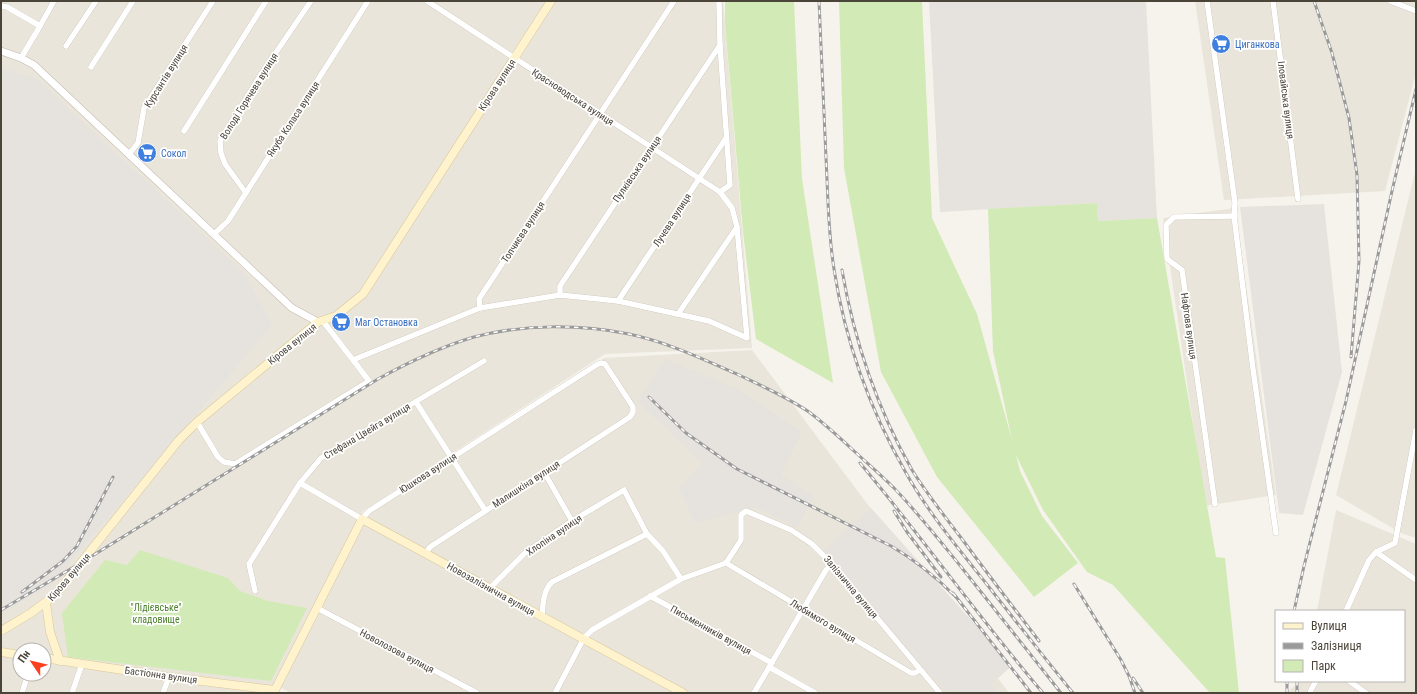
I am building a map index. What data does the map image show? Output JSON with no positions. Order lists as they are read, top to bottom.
{
  "streets": {
    "main road": [
      "Кірова вулиця",
      "Юшкова вулиця",
      "Новозалізнична вулиця",
      "Бастіонна вулиця"
    ],
    "street": [
      "Курсантів вулиця",
      "Володі Горячева вулиця",
      "Красноводська вулиця",
      "Іловайська вулиця",
      "Якуба Коласа вулиця",
      "Пулківська вулиця",
      "Лучева вулиця",
      "Топчиєва вулиця",
      "Нафтова вулиця",
      "Стефана Цвейга вулиця",
      "Малишкіна вулиця",
      "Хлопіна вулиця",
      "Залізнична вулиця",
      "Любимого вулиця",
      "Письменників вулиця",
      "Новолозова вулиця"
    ]
  },
  "crossings": [
    ["Кірова вулиця", "Красноводська вулиця"],
    ["Володі Горячева вулиця", "Якуба Коласа вулиця"],
    ["Красноводська вулиця", "Пулківська вулиця"],
    ["Красноводська вулиця", "Лучева вулиця"],
    ["Красноводська вулиця", "Топчиєва вулиця"],
    ["Стефана Цвейга вулиця", "Новозалізнична вулиця"],
    ["Юшкова вулиця", "Малишкіна вулиця"],
    ["Юшкова вулиця", "Новозалізнична вулиця"],
    ["Юшкова вулиця", "Новолозова вулиця"],
    ["Юшкова вулиця", "Бастіонна вулиця"],
    ["Малишкіна вулиця", "Новозалізнична вулиця"],
    ["Хлопіна вулиця", "Новозалізнична вулиця"],
    ["Залізнична вулиця", "Любимого вулиця"]
  ],
  "parks": ["\"Лідієвське\" кладовище"],
  "places": {
    "supermarket": ["Циганкова", "Сокол", "Маг Остановка"]
  },
  "legend": ["Вулиця", "Залізниця", "Парк"],
  "north": "top left"
}
